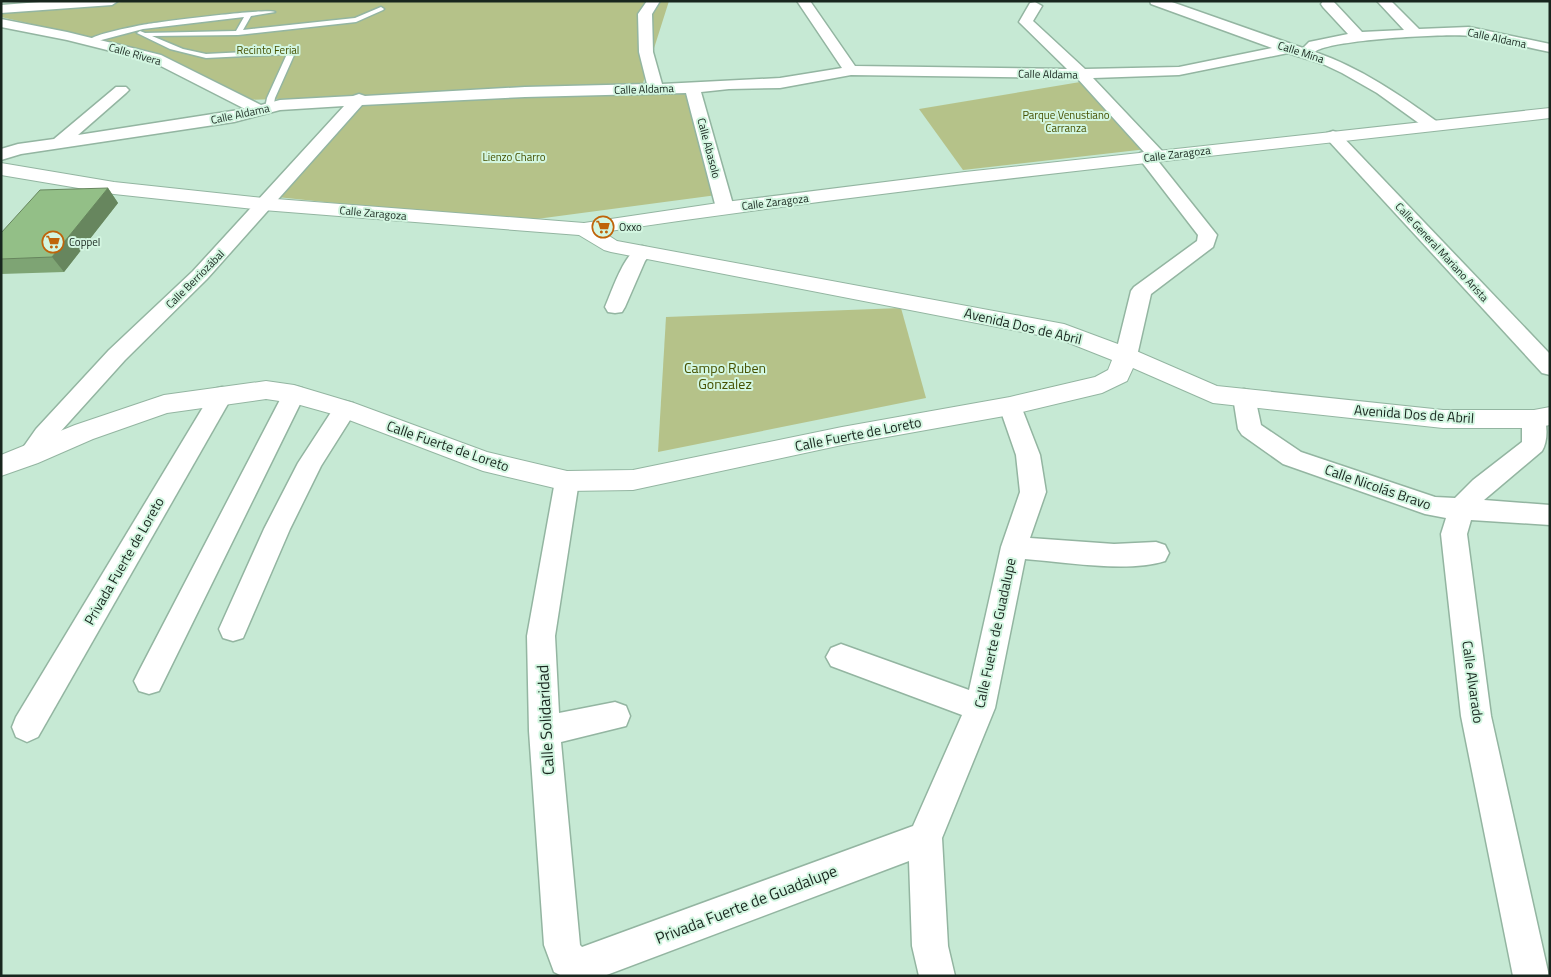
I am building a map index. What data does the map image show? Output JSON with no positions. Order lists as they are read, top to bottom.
{
  "streets": {
    "street": [
      "Calle Aldama",
      "Calle Mina",
      "Calle Rivera",
      "Calle Abasolo",
      "Calle Zaragoza",
      "Calle General Mariano Arista",
      "Calle Berriozábal",
      "Avenida Dos de Abril",
      "Calle Fuerte de Loreto",
      "Calle Nicolás Bravo",
      "Privada Fuerte de Loreto",
      "Calle Fuerte de Guadalupe",
      "Calle Alvarado",
      "Calle Solidaridad",
      "Privada Fuerte de Guadalupe"
    ]
  },
  "crossings": [
    ["Calle Aldama", "Calle Mina"],
    ["Calle Aldama", "Calle Rivera"],
    ["Calle Aldama", "Calle Abasolo"],
    ["Calle Aldama", "Calle Berriozábal"],
    ["Calle Mina", "Calle Zaragoza"],
    ["Calle Abasolo", "Calle Zaragoza"],
    ["Calle Zaragoza", "Calle General Mariano Arista"],
    ["Calle Zaragoza", "Calle Berriozábal"],
    ["Calle Zaragoza", "Avenida Dos de Abril"],
    ["Calle Berriozábal", "Calle Fuerte de Loreto"],
    ["Avenida Dos de Abril", "Calle Fuerte de Loreto"],
    ["Avenida Dos de Abril", "Calle Nicolás Bravo"],
    ["Avenida Dos de Abril", "Calle Alvarado"],
    ["Calle Fuerte de Loreto", "Privada Fuerte de Loreto"],
    ["Calle Fuerte de Loreto", "Calle Fuerte de Guadalupe"],
    ["Calle Fuerte de Loreto", "Calle Solidaridad"],
    ["Calle Nicolás Bravo", "Calle Alvarado"],
    ["Calle Fuerte de Guadalupe", "Privada Fuerte de Guadalupe"],
    ["Calle Solidaridad", "Privada Fuerte de Guadalupe"]
  ],
  "parks": [
    "Recinto Ferial",
    "Parque Venustiano Carranza",
    "Lienzo Charro",
    "Campo Ruben Gonzalez"
  ],
  "places": {
    "supermarket": ["Oxxo", "Coppel"]
  }
}
